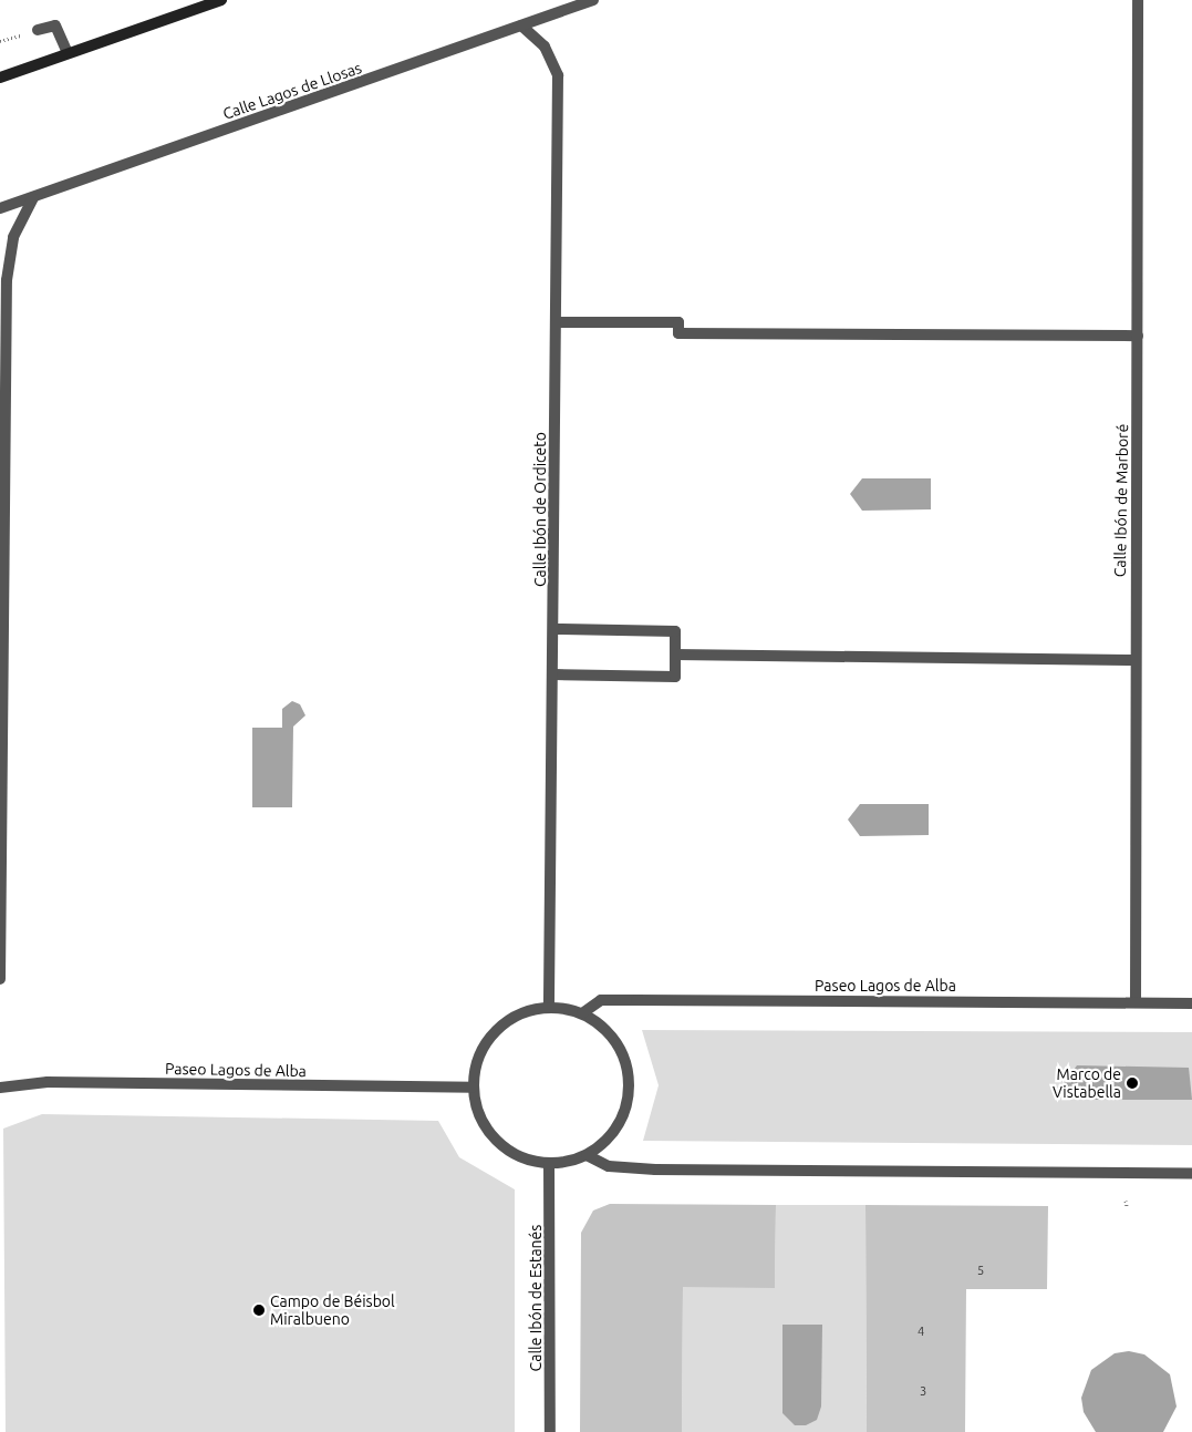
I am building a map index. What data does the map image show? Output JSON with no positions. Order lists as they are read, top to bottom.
{
  "streets": {
    "street": [
      "Calle Lagos de Llosas",
      "Calle Ibón de Marboré",
      "Calle Ibón de Ordiceto",
      "Paseo Lagos de Alba",
      "Calle Ibón de Estanés"
    ]
  },
  "crossings": [
    ["Calle Lagos de Llosas", "Calle Ibón de Ordiceto"],
    ["Calle Ibón de Marboré", "Paseo Lagos de Alba"],
    ["Calle Ibón de Ordiceto", "Paseo Lagos de Alba"],
    ["Calle Ibón de Ordiceto", "Calle Ibón de Estanés"],
    ["Paseo Lagos de Alba", "Calle Ibón de Estanés"]
  ],
  "places": ["Marco de Vistabella", "Campo de Béisbol Miralbueno"],
  "house_numbers": ["5", "4", "3"]
}
